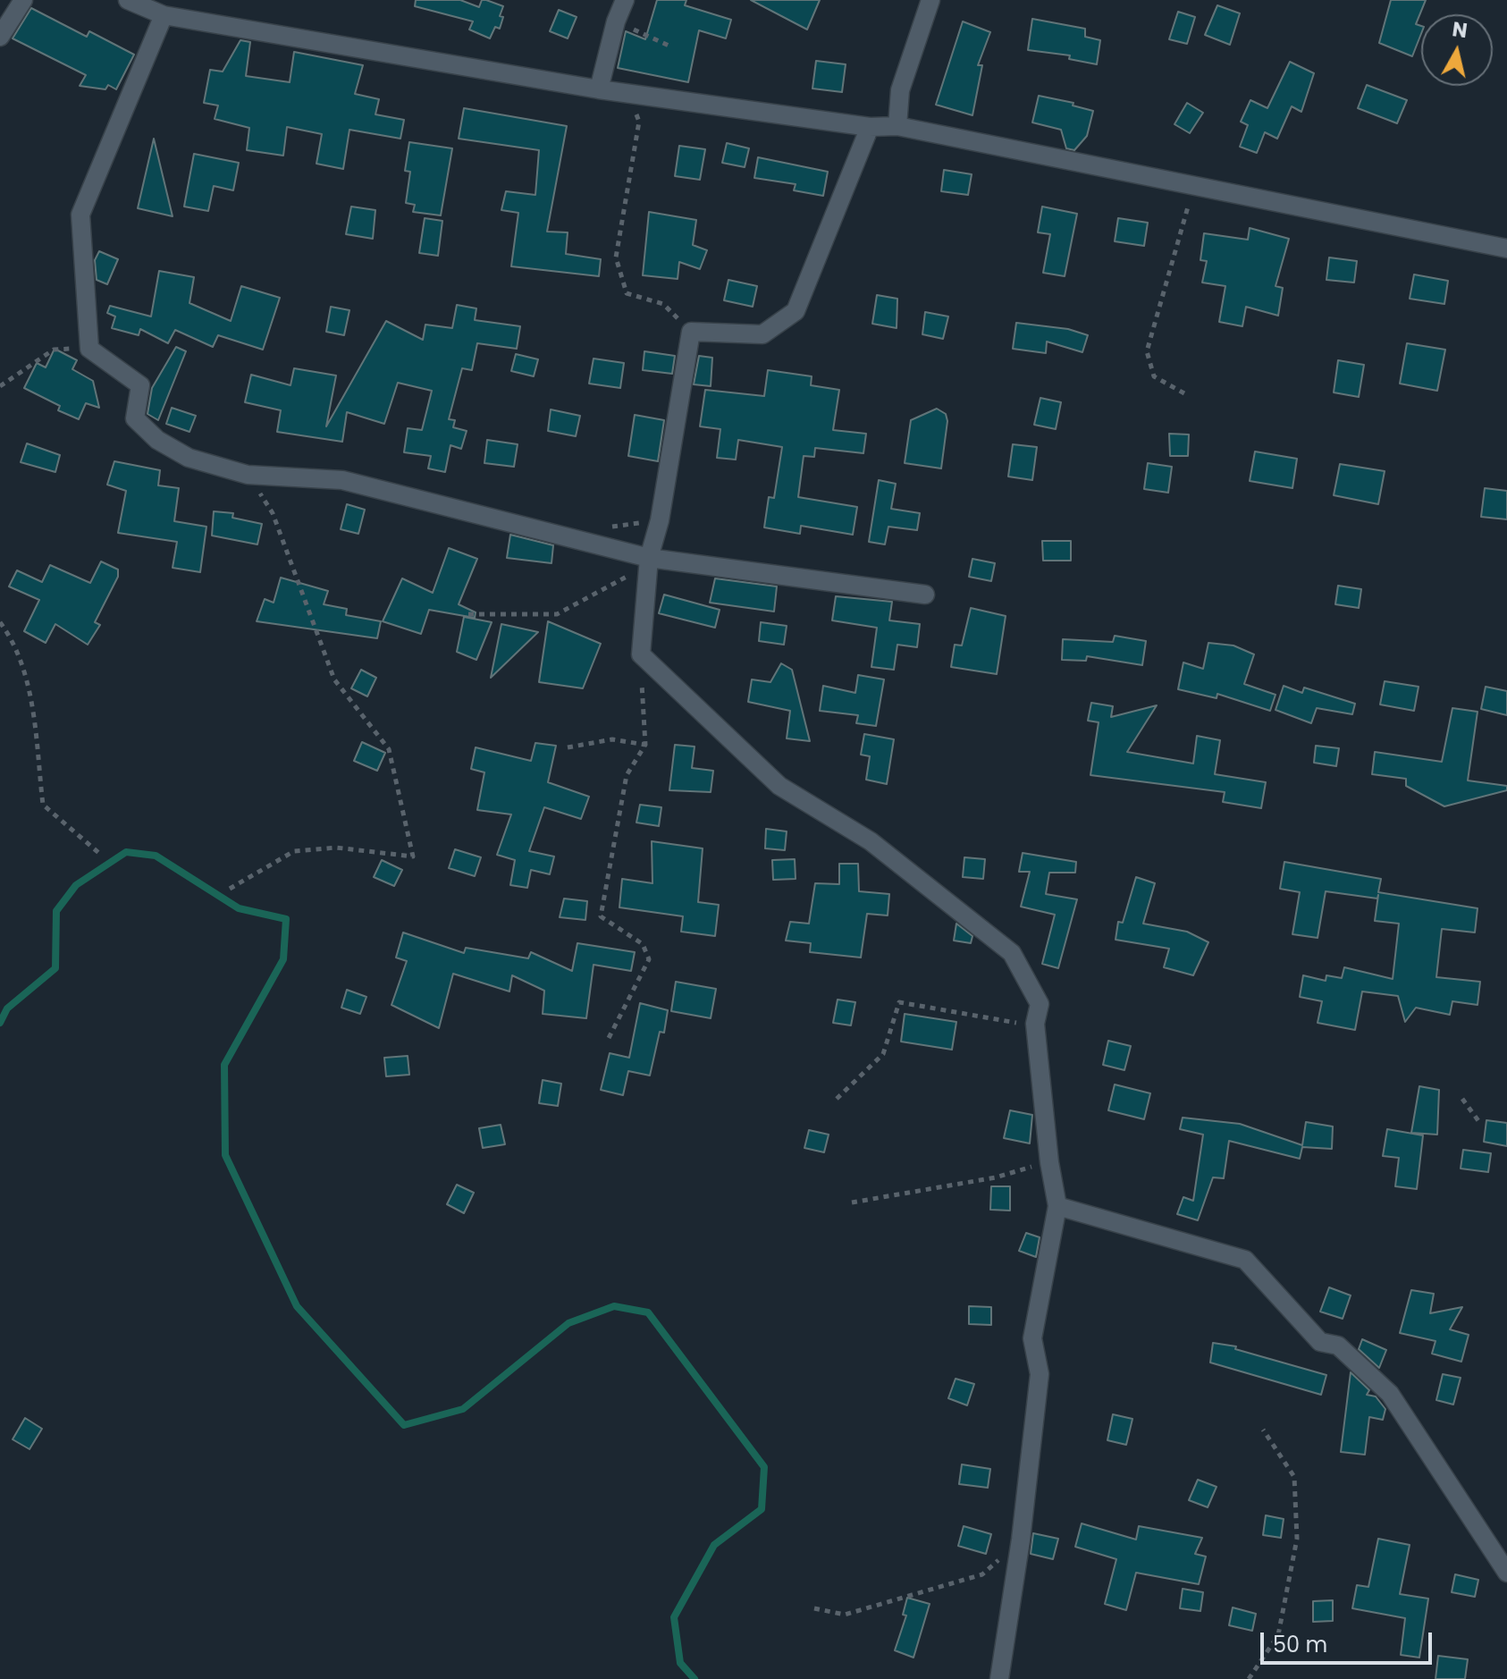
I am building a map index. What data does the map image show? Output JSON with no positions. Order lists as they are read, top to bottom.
{
  "scale_bar": "50 m",
  "north": "top"
}
